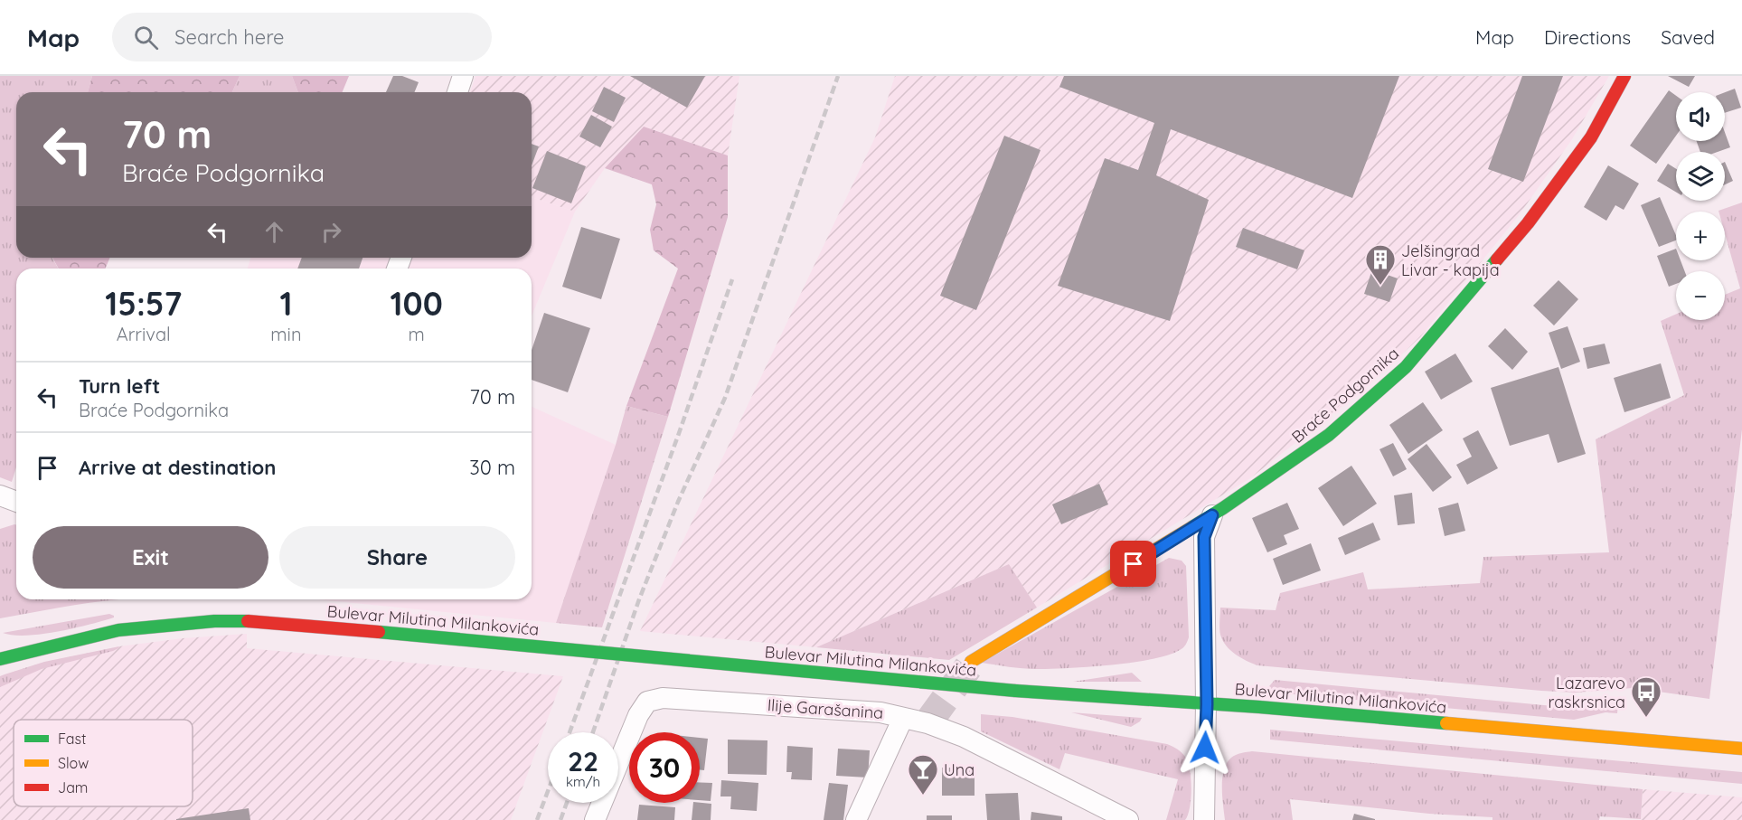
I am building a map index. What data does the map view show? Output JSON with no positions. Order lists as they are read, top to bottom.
{
  "streets": {
    "street": ["Braće Podgornika", "Bulevar Milutina Milankovića", "Ilije Garašanina"]
  },
  "places": {
    "building": ["Jelšingrad Livar - kapija"],
    "bus stop": ["Lazarevo raskrsnica"],
    "bar": ["Una"]
  },
  "legend": ["Fast", "Slow", "Jam"],
  "page": {
    "header": "Map",
    "search": "Search here",
    "nav": ["Map", "Directions", "Saved"],
    "map_buttons": ["+", "−"],
    "turn": ["70 m", "Braće Podgornika"],
    "eta": [
      "15:57",
      "Arrival",
      "1",
      "min",
      "100",
      "m"
    ],
    "list": [
      {
        "name": "Turn left",
        "note": "Braće Podgornika",
        "value": "70 m"
      },
      {
        "name": "Arrive at destination",
        "value": "30 m"
      }
    ],
    "buttons": ["Exit", "Share"],
    "speed": "22 km/h",
    "limit": "30"
  }
}
